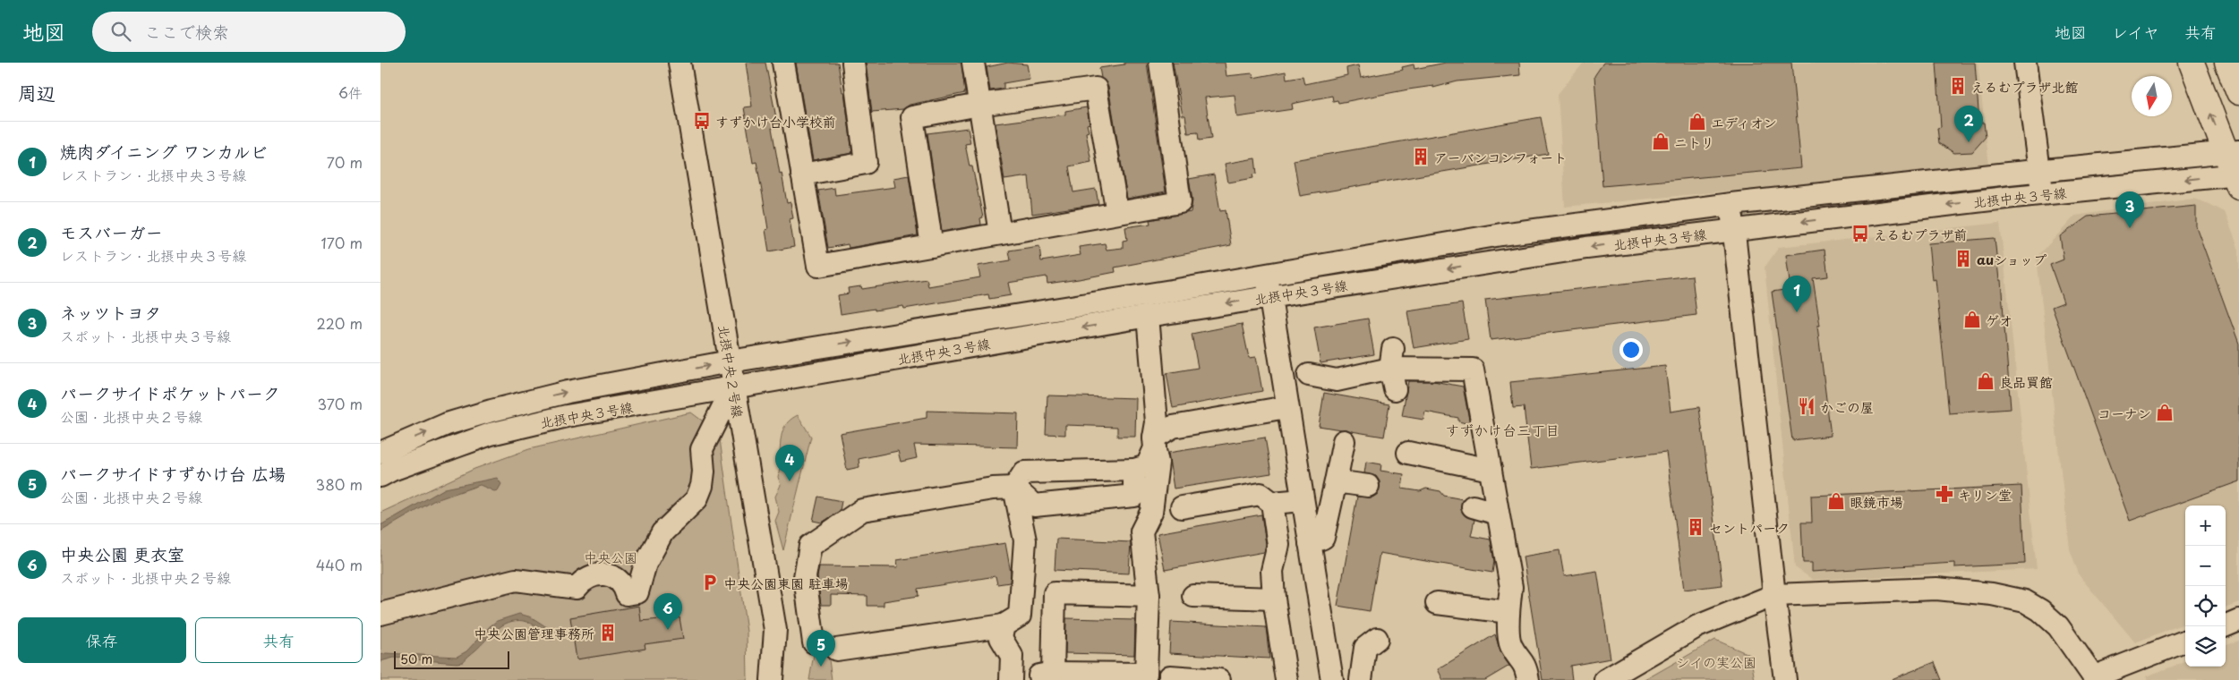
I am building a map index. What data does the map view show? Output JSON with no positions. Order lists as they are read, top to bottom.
{
  "streets": {
    "street": ["北摂中央３号線", "北摂中央２号線"]
  },
  "crossings": [
    ["北摂中央３号線", "北摂中央２号線"]
  ],
  "districts": ["すずかけ台三丁目"],
  "parks": ["中央公園", "シイの実公園"],
  "places": {
    "building": [
      "えるむプラザ北館",
      "アーバンコンフォート",
      "auショップ",
      "セントパーク",
      "中央公園管理事務所"
    ],
    "bus stop": ["すずかけ台小学校前", "えるむプラザ前"],
    "shop": [
      "エディオン",
      "ニトリ",
      "ゲオ",
      "良品買館",
      "コーナン",
      "眼鏡市場"
    ],
    "restaurant": ["かごの屋"],
    "pharmacy": ["キリン堂"],
    "parking": ["中央公園東園 駐車場"]
  },
  "scale_bar": "50 m",
  "north": "bottom",
  "page": {
    "header": "地図",
    "search": "ここで検索",
    "nav": ["地図", "レイヤ", "共有"],
    "heading": ["周辺", "6件"],
    "pins": [
      "2",
      "3",
      "1",
      "4",
      "6",
      "5"
    ],
    "list": [
      {
        "mark": "1",
        "name": "焼肉ダイニング ワンカルビ",
        "note": "レストラン · 北摂中央３号線",
        "value": "70 m"
      },
      {
        "mark": "2",
        "name": "モスバーガー",
        "note": "レストラン · 北摂中央３号線",
        "value": "170 m"
      },
      {
        "mark": "3",
        "name": "ネッツトヨタ",
        "note": "スポット · 北摂中央３号線",
        "value": "220 m"
      },
      {
        "mark": "4",
        "name": "パークサイドポケットパーク",
        "note": "公園 · 北摂中央２号線",
        "value": "370 m"
      },
      {
        "mark": "5",
        "name": "パークサイドすずかけ台 広場",
        "note": "公園 · 北摂中央２号線",
        "value": "380 m"
      },
      {
        "mark": "6",
        "name": "中央公園 更衣室",
        "note": "スポット · 北摂中央２号線",
        "value": "440 m"
      }
    ],
    "map_buttons": ["+", "−"],
    "buttons": ["保存", "共有"],
    "scale": "50 m"
  }
}
